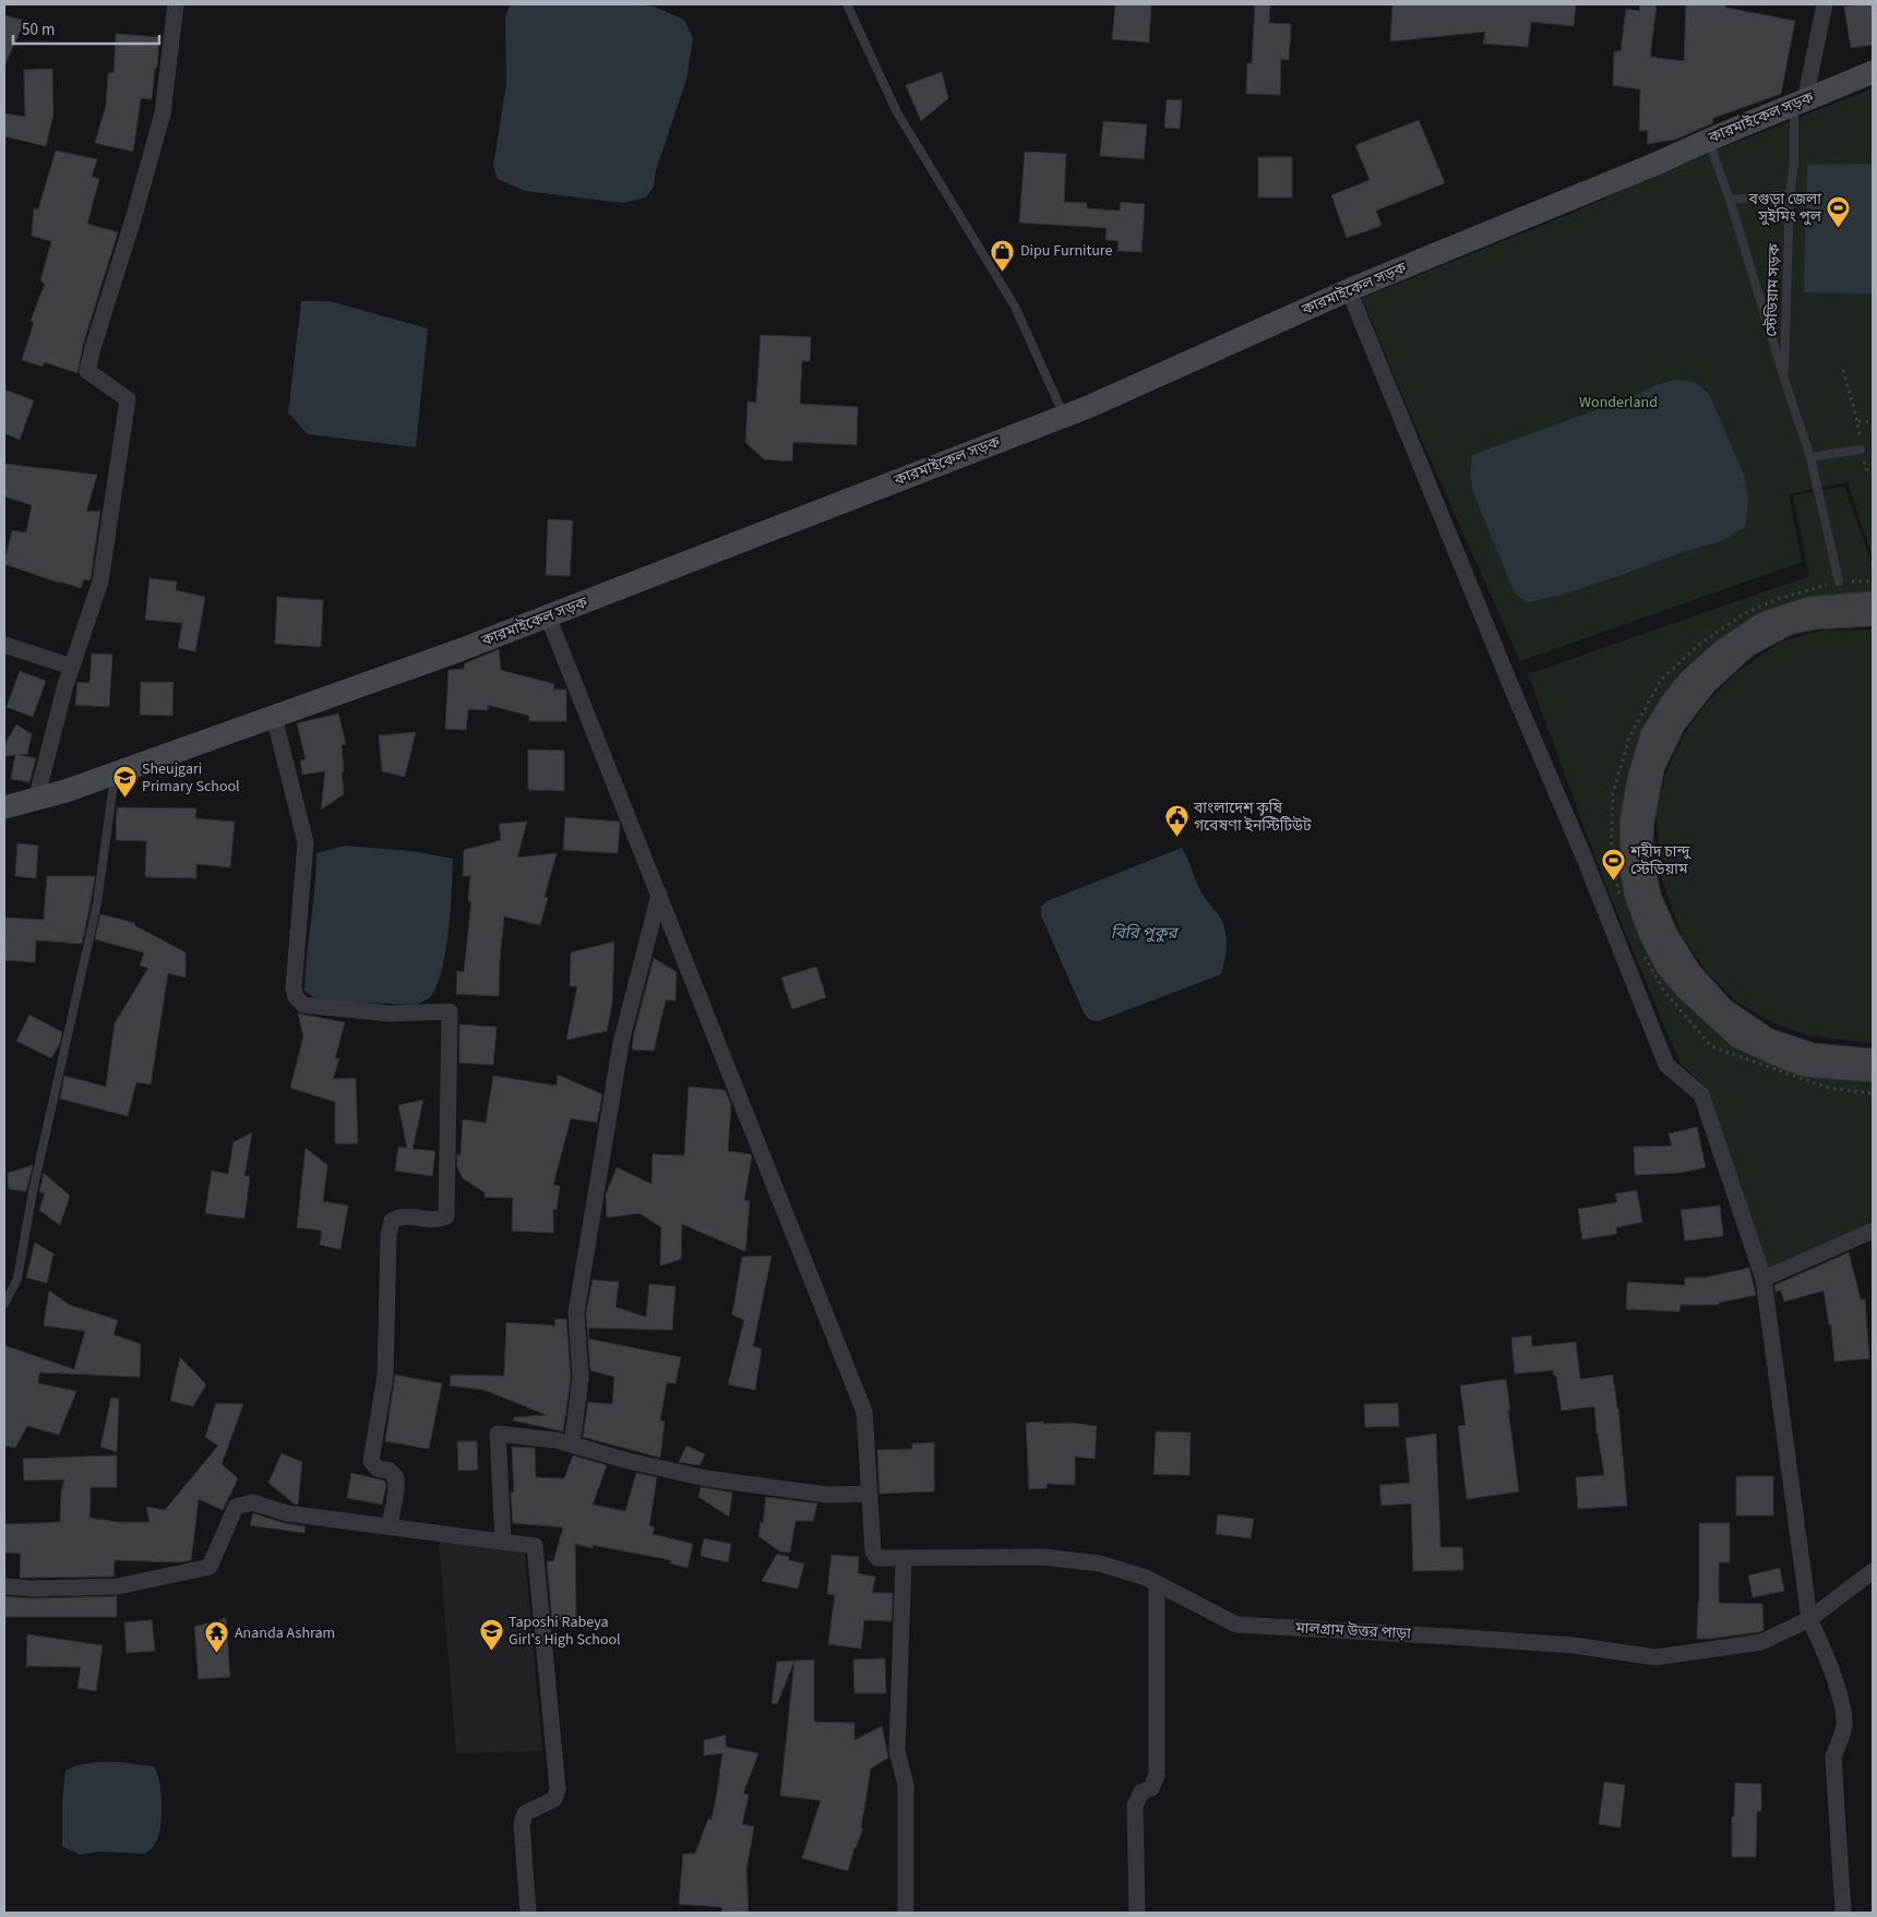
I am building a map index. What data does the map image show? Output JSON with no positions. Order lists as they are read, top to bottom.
{
  "streets": {
    "street": ["কারমাইকেল সড়ক", "মালগ্রাম উত্তর পাড়া"],
    "lane": ["স্টেডিয়াম সড়ক"]
  },
  "crossings": [
    ["কারমাইকেল সড়ক", "স্টেডিয়াম সড়ক"]
  ],
  "water": ["বিরি পুকুর"],
  "parks": ["Wonderland"],
  "places": {
    "sports": ["বগুড়া জেলা সুইমিং পুল", "শহীদ চান্দু স্টেডিয়াম"],
    "shop": ["Dipu Furniture"],
    "school or university": ["Sheujgari Primary School", "Taposhi Rabeya Girl's High School"],
    "public building": ["বাংলাদেশ কৃষি গবেষণা ইনস্টিটিউট"],
    "temple": ["Ananda Ashram"]
  },
  "scale_bar": "50 m"
}
